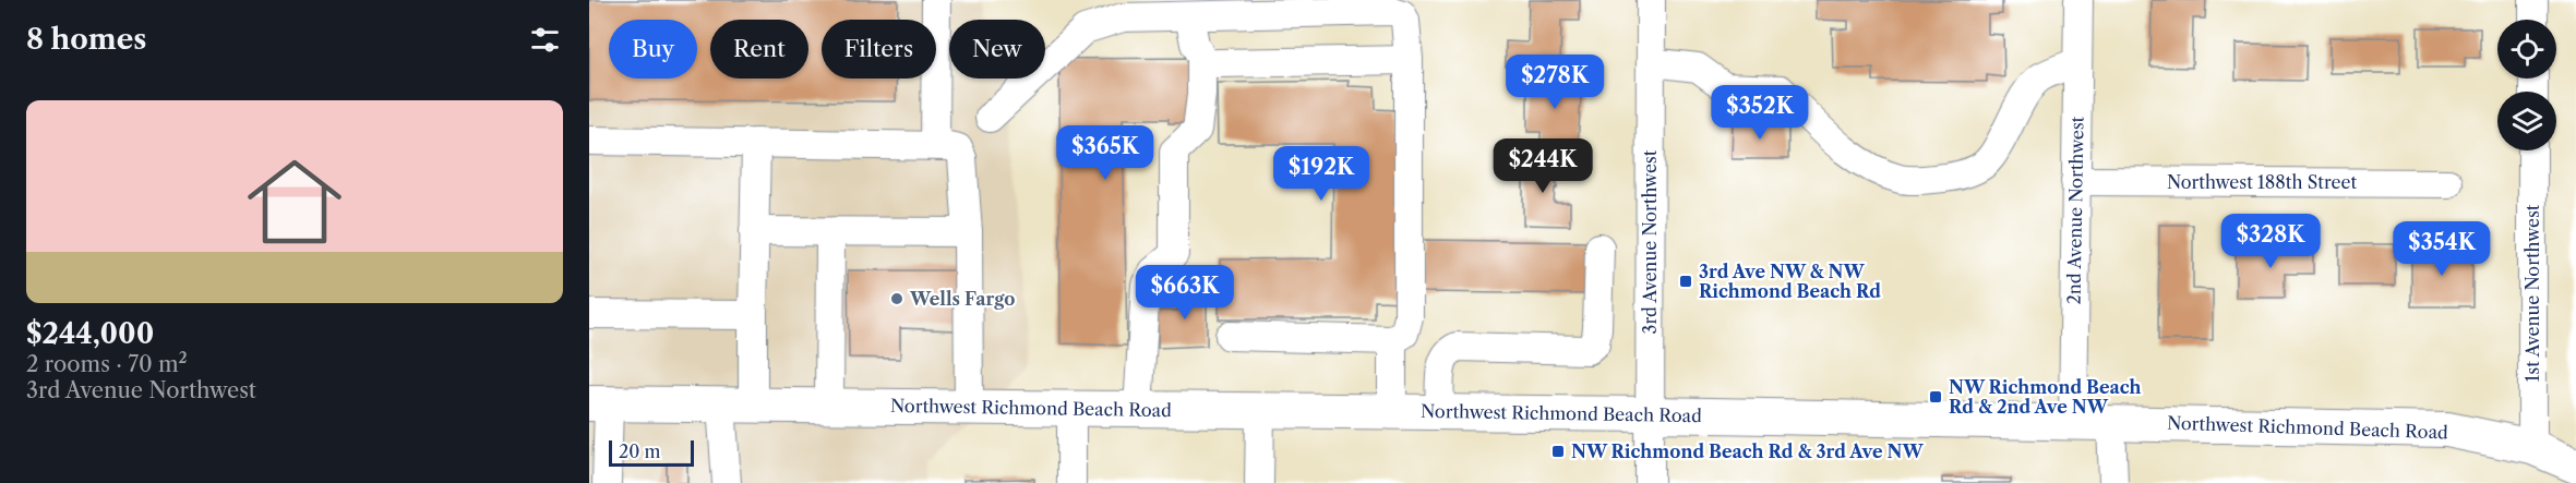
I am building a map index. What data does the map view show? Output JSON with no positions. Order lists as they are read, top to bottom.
{
  "streets": {
    "main road": ["Northwest Richmond Beach Road"],
    "street": [
      "Northwest 188th Street",
      "2nd Avenue Northwest",
      "3rd Avenue Northwest",
      "1st Avenue Northwest"
    ]
  },
  "crossings": [
    ["Northwest 188th Street", "2nd Avenue Northwest"],
    ["2nd Avenue Northwest", "Northwest Richmond Beach Road"],
    ["3rd Avenue Northwest", "Northwest Richmond Beach Road"],
    ["1st Avenue Northwest", "Northwest Richmond Beach Road"]
  ],
  "places": {
    "transit": ["3rd Ave NW & NW Richmond Beach Rd", "NW Richmond Beach Rd & 2nd Ave NW", "NW Richmond Beach Rd & 3rd Ave NW"],
    "other": ["Wells Fargo"]
  },
  "scale_bar": "20 m",
  "page": {
    "heading": "8 homes",
    "chip": [
      "Buy",
      "Rent",
      "Filters",
      "New"
    ],
    "price": [
      "$278K",
      "$352K",
      "$365K",
      "$244K",
      "$192K",
      "$328K",
      "$354K",
      "$663K"
    ],
    "list": [
      {
        "name": "$244,000",
        "note": "2 rooms · 70 m² · 3rd Avenue Northwest"
      }
    ],
    "scale": "20 m"
  }
}
